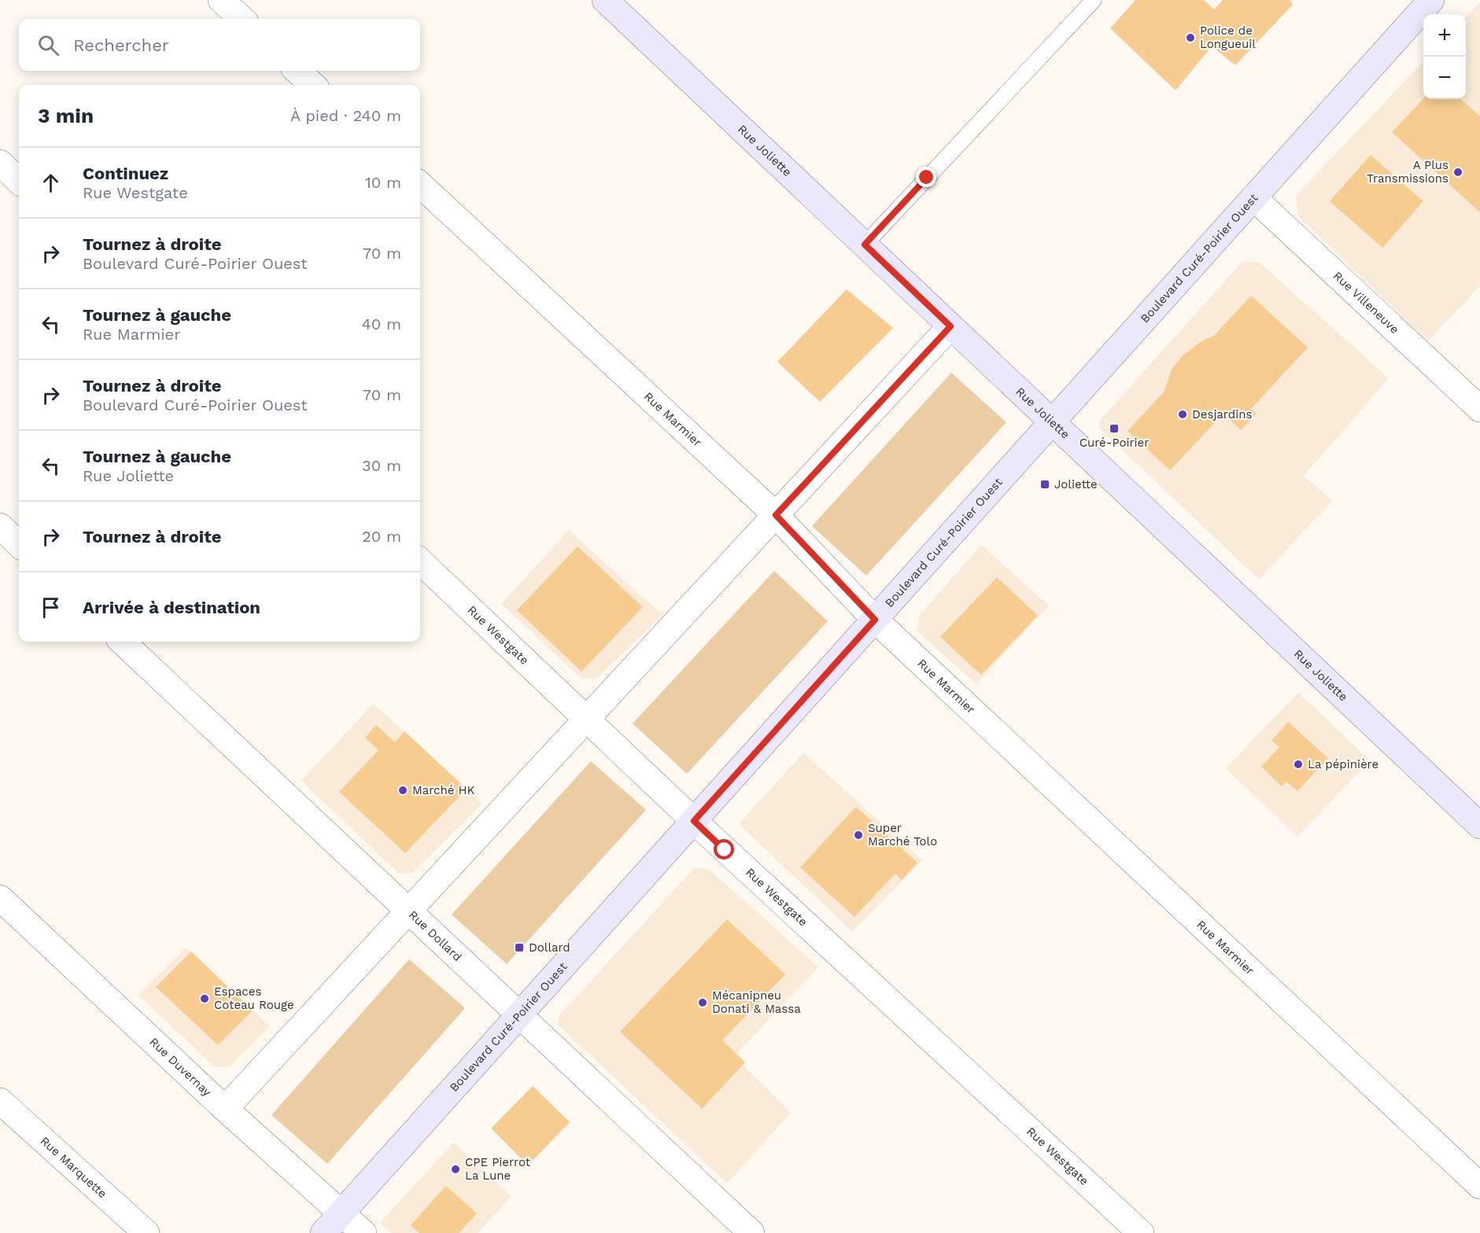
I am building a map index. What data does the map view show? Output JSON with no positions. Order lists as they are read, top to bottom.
{
  "streets": {
    "main road": ["Rue Joliette", "Boulevard Curé-Poirier Ouest"],
    "street": [
      "Rue Villeneuve",
      "Rue Marmier",
      "Rue Westgate",
      "Rue Dollard",
      "Rue Duvernay",
      "Rue Marquette"
    ]
  },
  "crossings": [
    ["Rue Joliette", "Boulevard Curé-Poirier Ouest"],
    ["Boulevard Curé-Poirier Ouest", "Rue Villeneuve"],
    ["Boulevard Curé-Poirier Ouest", "Rue Marmier"],
    ["Boulevard Curé-Poirier Ouest", "Rue Westgate"],
    ["Boulevard Curé-Poirier Ouest", "Rue Dollard"],
    ["Boulevard Curé-Poirier Ouest", "Rue Duvernay"]
  ],
  "places": {
    "other": [
      "Police de Longueuil",
      "A Plus Transmissions",
      "Desjardins",
      "La pépinière",
      "Marché HK",
      "Super Marché Tolo",
      "Espaces Coteau Rouge",
      "Mécanipneu Donati & Massa",
      "CPE Pierrot La Lune"
    ],
    "transit": ["Curé-Poirier", "Joliette", "Dollard"]
  },
  "page": {
    "map_buttons": ["+", "−"],
    "search": "Rechercher",
    "heading": ["3 min", "À pied · 240 m"],
    "list": [
      ["Continuez", "Rue Westgate", "10 m"],
      ["Tournez à droite", "Boulevard Curé-Poirier Ouest", "70 m"],
      ["Tournez à gauche", "Rue Marmier", "40 m"],
      ["Tournez à droite", "Boulevard Curé-Poirier Ouest", "70 m"],
      ["Tournez à gauche", "Rue Joliette", "30 m"],
      ["Tournez à droite", "20 m"],
      "Arrivée à destination"
    ]
  }
}
